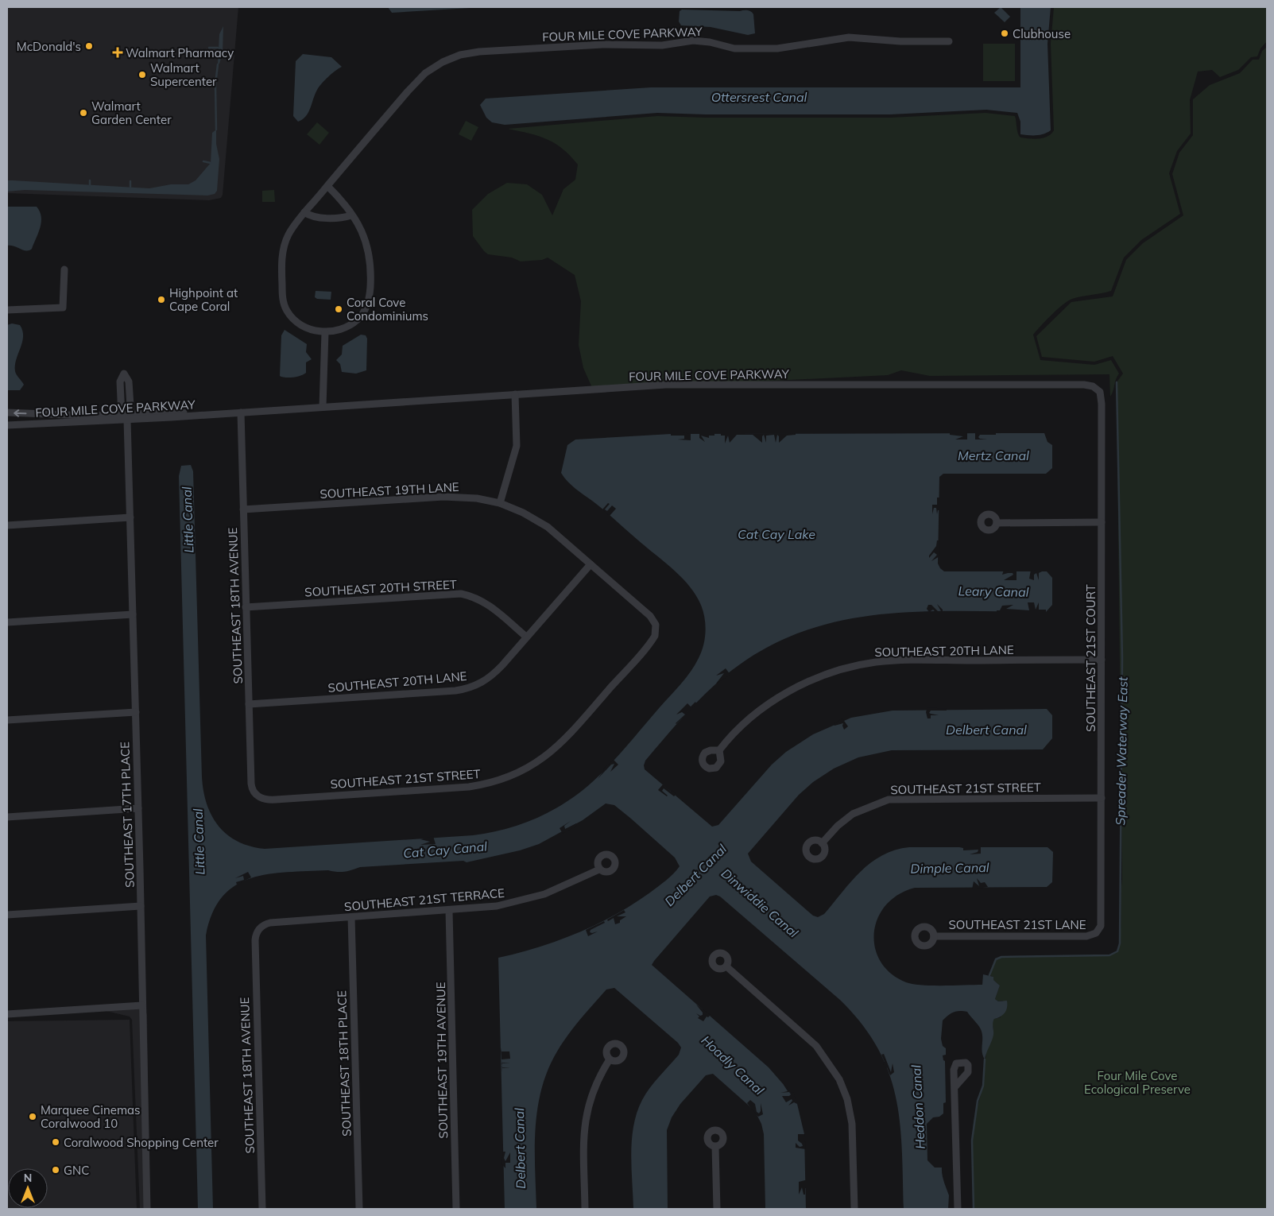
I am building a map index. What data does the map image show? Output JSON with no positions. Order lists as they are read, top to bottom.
{
  "streets": {
    "street": [
      "FOUR MILE COVE PARKWAY",
      "SOUTHEAST 19TH LANE",
      "SOUTHEAST 20TH STREET",
      "SOUTHEAST 18TH AVENUE",
      "SOUTHEAST 20TH LANE",
      "SOUTHEAST 21ST COURT",
      "SOUTHEAST 21ST STREET",
      "SOUTHEAST 17TH PLACE",
      "SOUTHEAST 21ST TERRACE",
      "SOUTHEAST 21ST LANE",
      "SOUTHEAST 19TH AVENUE",
      "SOUTHEAST 18TH PLACE"
    ]
  },
  "crossings": [
    ["FOUR MILE COVE PARKWAY", "SOUTHEAST 18TH AVENUE"],
    ["FOUR MILE COVE PARKWAY", "SOUTHEAST 21ST COURT"],
    ["FOUR MILE COVE PARKWAY", "SOUTHEAST 17TH PLACE"],
    ["SOUTHEAST 19TH LANE", "SOUTHEAST 18TH AVENUE"],
    ["SOUTHEAST 19TH LANE", "SOUTHEAST 20TH LANE"],
    ["SOUTHEAST 19TH LANE", "SOUTHEAST 21ST STREET"],
    ["SOUTHEAST 20TH STREET", "SOUTHEAST 18TH AVENUE"],
    ["SOUTHEAST 20TH STREET", "SOUTHEAST 20TH LANE"],
    ["SOUTHEAST 18TH AVENUE", "SOUTHEAST 20TH LANE"],
    ["SOUTHEAST 18TH AVENUE", "SOUTHEAST 21ST STREET"],
    ["SOUTHEAST 18TH AVENUE", "SOUTHEAST 21ST TERRACE"],
    ["SOUTHEAST 20TH LANE", "SOUTHEAST 21ST COURT"],
    ["SOUTHEAST 21ST COURT", "SOUTHEAST 21ST STREET"],
    ["SOUTHEAST 21ST COURT", "SOUTHEAST 21ST LANE"],
    ["SOUTHEAST 21ST TERRACE", "SOUTHEAST 19TH AVENUE"],
    ["SOUTHEAST 21ST TERRACE", "SOUTHEAST 18TH PLACE"]
  ],
  "water": [
    "Ottersrest Canal",
    "Mertz Canal",
    "Little Canal",
    "Cat Cay Lake",
    "Leary Canal",
    "Delbert Canal",
    "Spreader Waterway East",
    "Cat Cay Canal",
    "Dimple Canal",
    "Dinwiddie Canal",
    "Hoadly Canal",
    "Heddon Canal"
  ],
  "parks": ["Four Mile Cove Ecological Preserve"],
  "places": {
    "other": [
      "Clubhouse",
      "McDonald's",
      "Walmart Supercenter",
      "Walmart Garden Center",
      "Highpoint at Cape Coral",
      "Coral Cove Condominiums",
      "Marquee Cinemas Coralwood 10",
      "Coralwood Shopping Center",
      "GNC"
    ],
    "health": ["Walmart Pharmacy"]
  },
  "north": "top"
}
